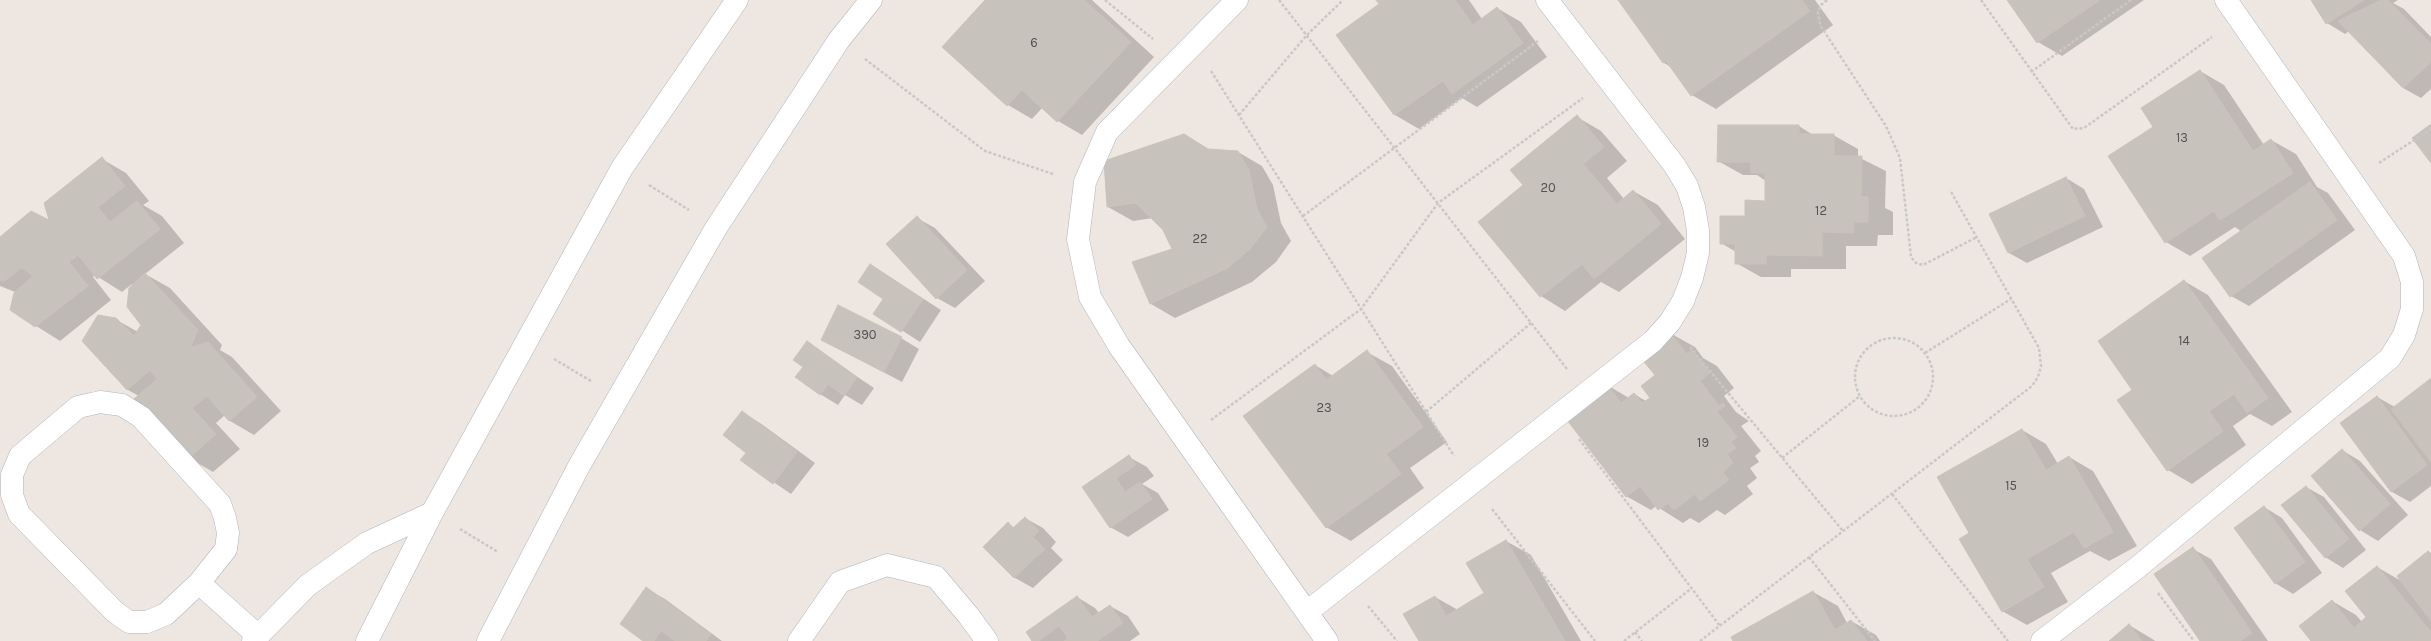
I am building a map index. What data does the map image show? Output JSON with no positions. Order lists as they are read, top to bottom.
{
  "house_numbers": [
    "6",
    "13",
    "20",
    "12",
    "22",
    "390",
    "14",
    "23",
    "19",
    "15"
  ]
}
